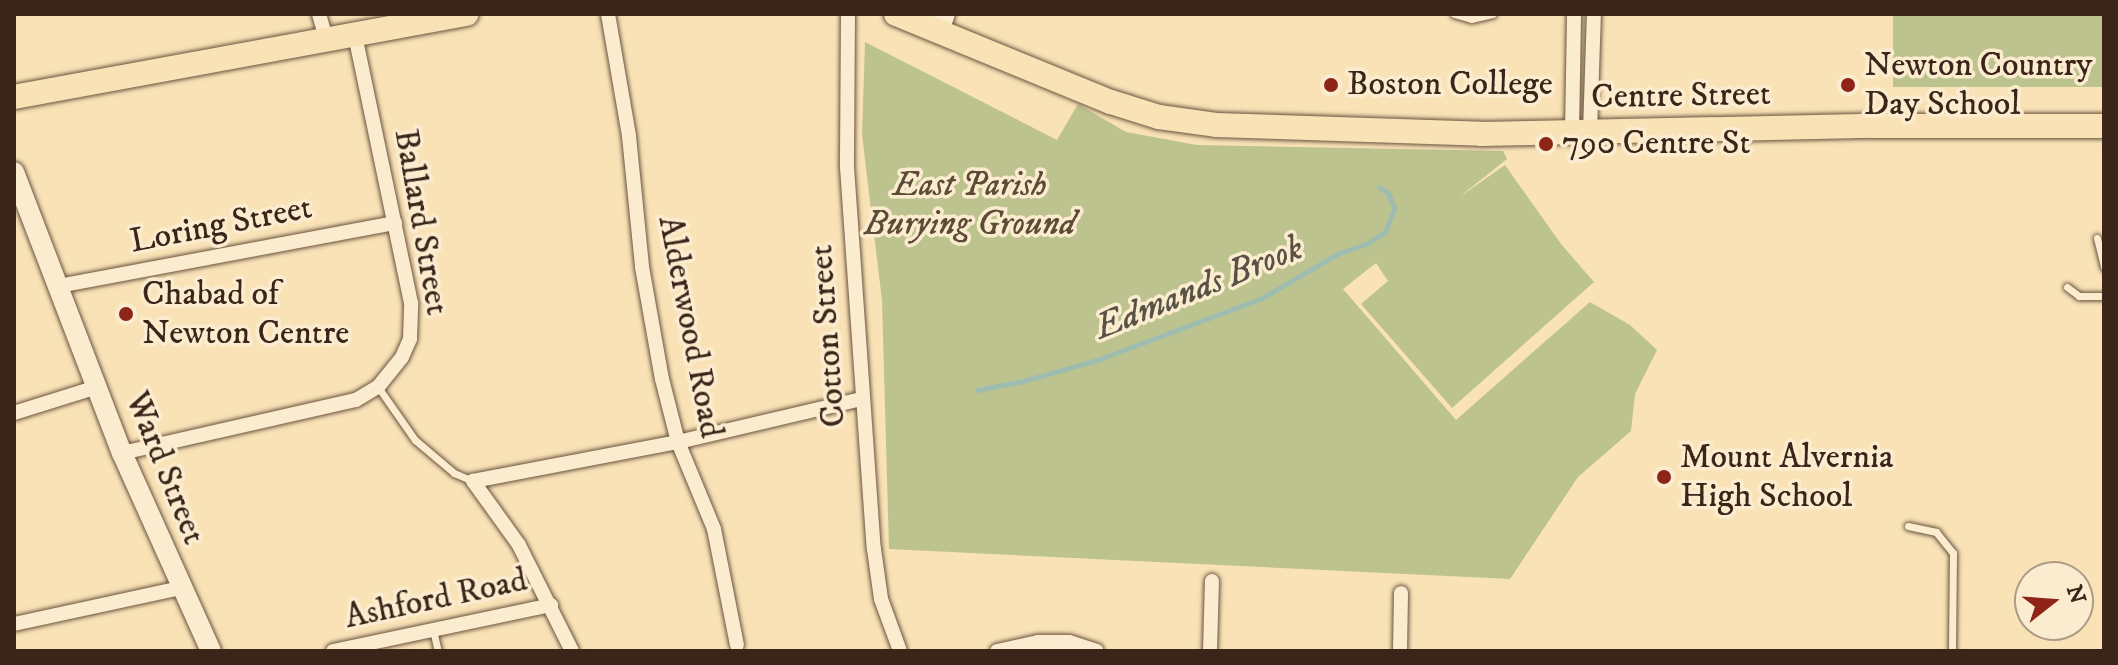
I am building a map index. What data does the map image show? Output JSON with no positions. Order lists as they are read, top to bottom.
{
  "streets": {
    "main road": ["Centre Street"],
    "street": [
      "Ballard Street",
      "Loring Street",
      "Alderwood Road",
      "Cotton Street",
      "Ward Street",
      "Ashford Road"
    ]
  },
  "crossings": [
    ["Ballard Street", "Loring Street"],
    ["Ballard Street", "Ward Street"],
    ["Loring Street", "Ward Street"]
  ],
  "water": ["Edmands Brook"],
  "parks": ["East Parish Burying Ground"],
  "places": [
    "Boston College",
    "Newton Country Day School",
    "790 Centre St",
    "Chabad of Newton Centre",
    "Mount Alvernia High School"
  ],
  "north": "right"
}
